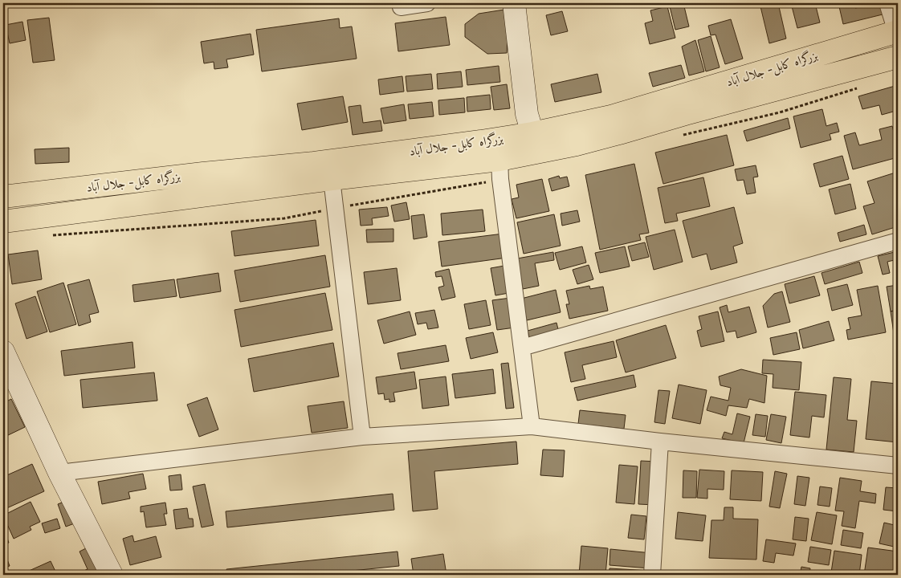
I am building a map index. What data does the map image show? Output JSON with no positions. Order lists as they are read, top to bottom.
{
  "streets": {
    "highway": ["بزرگراه کابل- جلال آباد"]
  }
}
